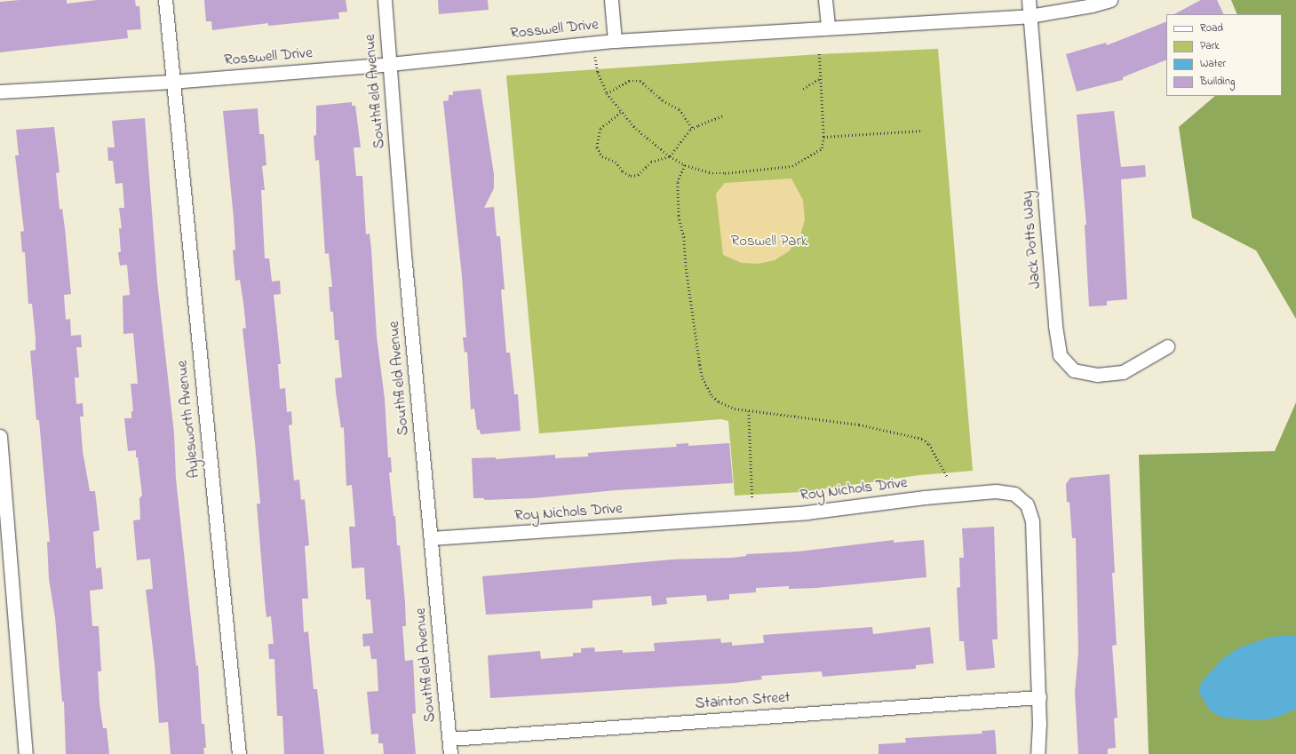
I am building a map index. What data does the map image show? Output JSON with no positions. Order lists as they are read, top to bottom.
{
  "streets": {
    "street": [
      "Rosswell Drive",
      "Southfield Avenue",
      "Jack Potts Way",
      "Aylesworth Avenue",
      "Roy Nichols Drive",
      "Stainton Street"
    ]
  },
  "crossings": [
    ["Rosswell Drive", "Southfield Avenue"],
    ["Rosswell Drive", "Jack Potts Way"],
    ["Rosswell Drive", "Aylesworth Avenue"],
    ["Southfield Avenue", "Roy Nichols Drive"],
    ["Southfield Avenue", "Stainton Street"],
    ["Roy Nichols Drive", "Stainton Street"]
  ],
  "parks": ["Roswell Park"],
  "legend": [
    "Road",
    "Park",
    "Water",
    "Building"
  ]
}
